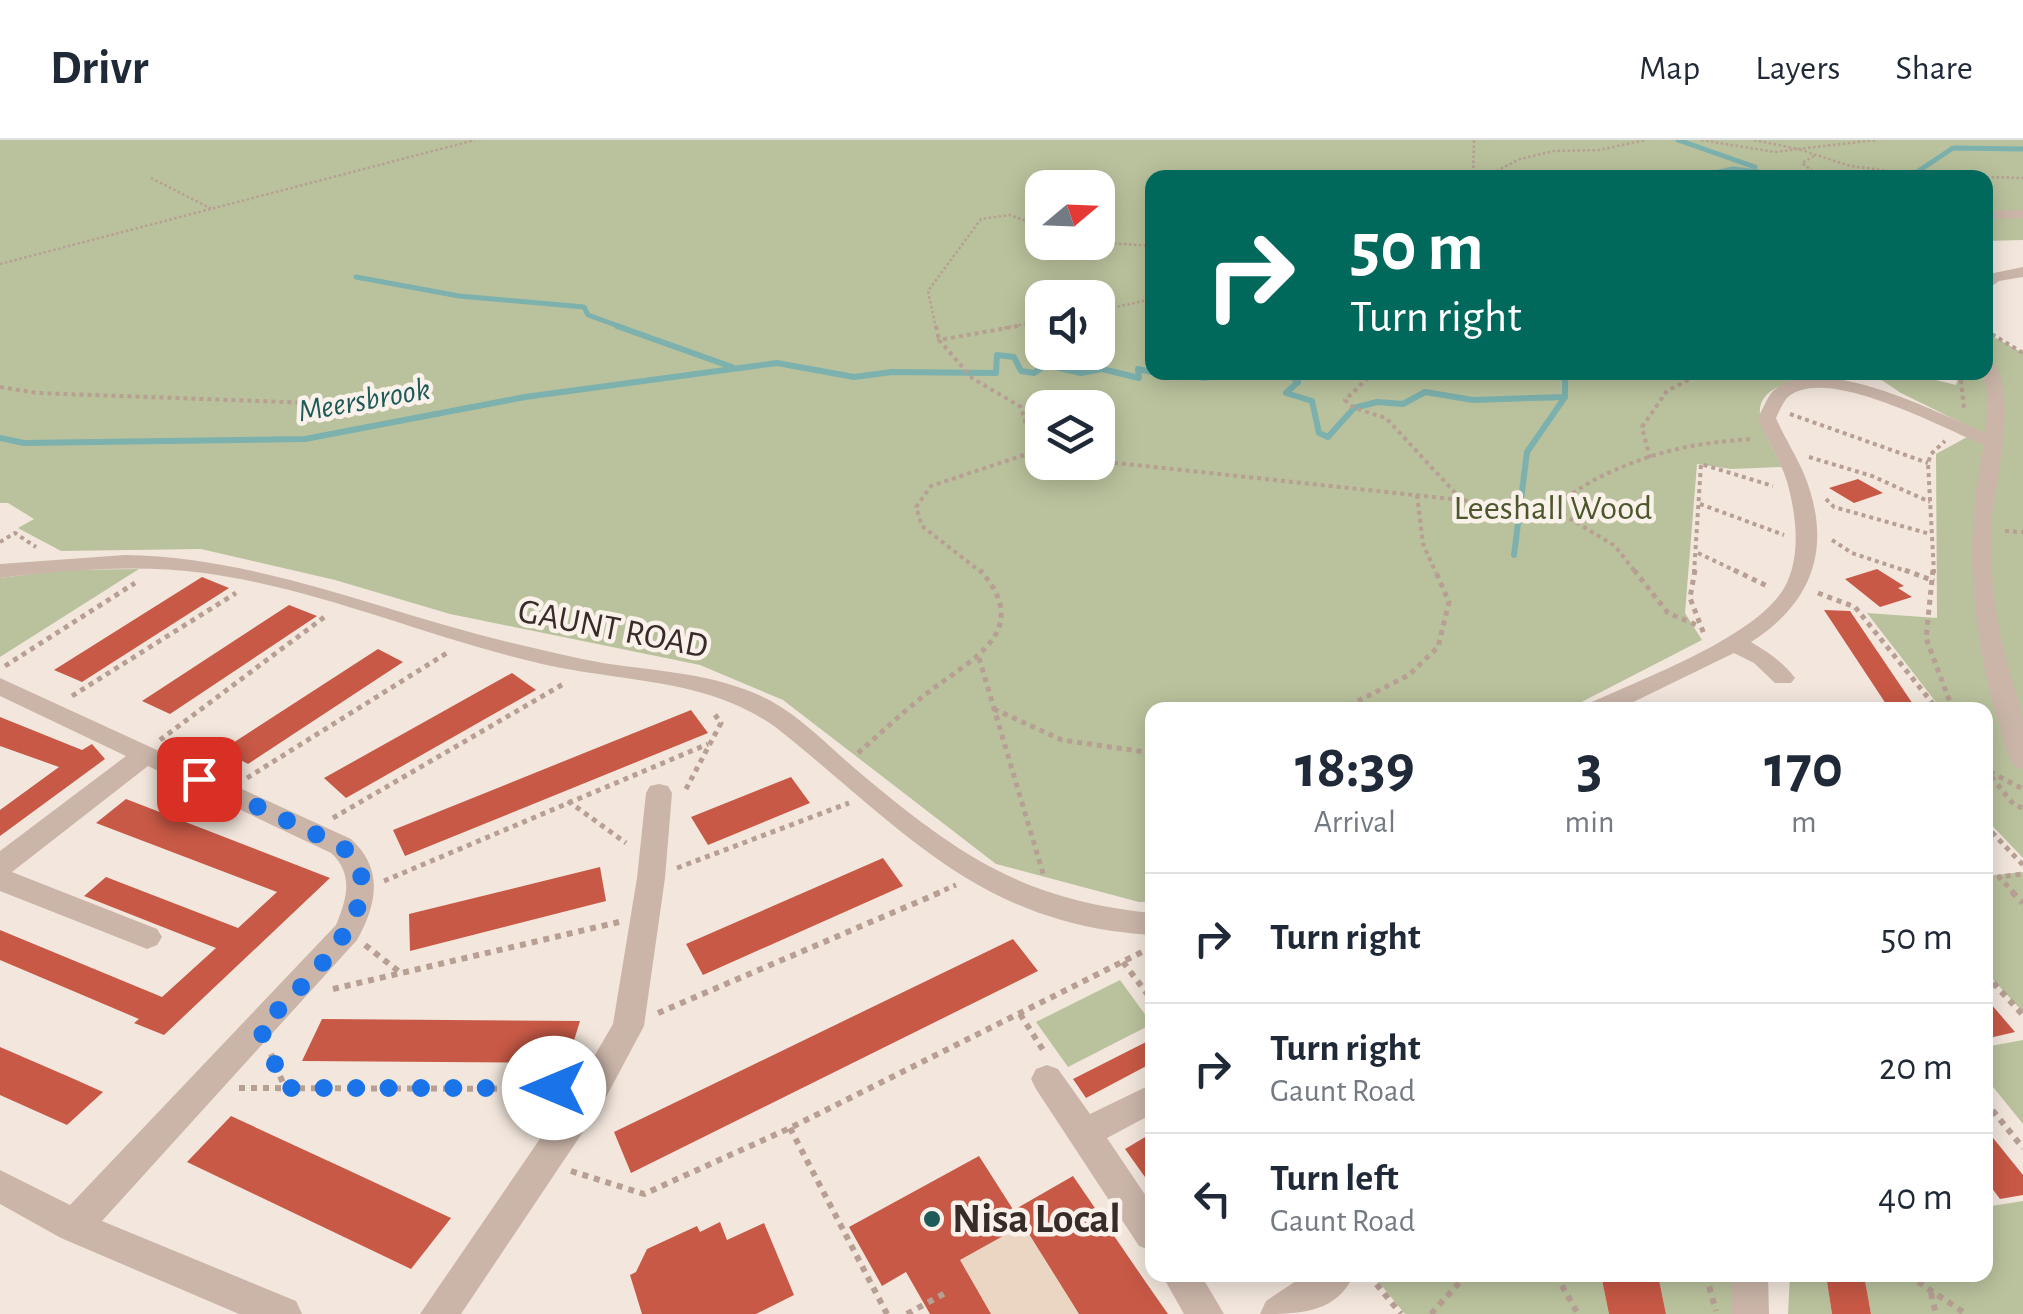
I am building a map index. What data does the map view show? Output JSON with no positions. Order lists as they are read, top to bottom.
{
  "streets": {
    "street": ["GAUNT ROAD"]
  },
  "water": ["Meersbrook"],
  "parks": ["Leeshall Wood"],
  "places": ["Nisa Local"],
  "north": "right",
  "page": {
    "header": "Drivr",
    "nav": ["Map", "Layers", "Share"],
    "turn": ["50 m", "Turn right"],
    "eta": [
      "18:39",
      "Arrival",
      "3",
      "min",
      "170",
      "m"
    ],
    "list": [
      {
        "name": "Turn right",
        "value": "50 m"
      },
      {
        "name": "Turn right",
        "note": "Gaunt Road",
        "value": "20 m"
      },
      {
        "name": "Turn left",
        "note": "Gaunt Road",
        "value": "40 m"
      }
    ]
  }
}
